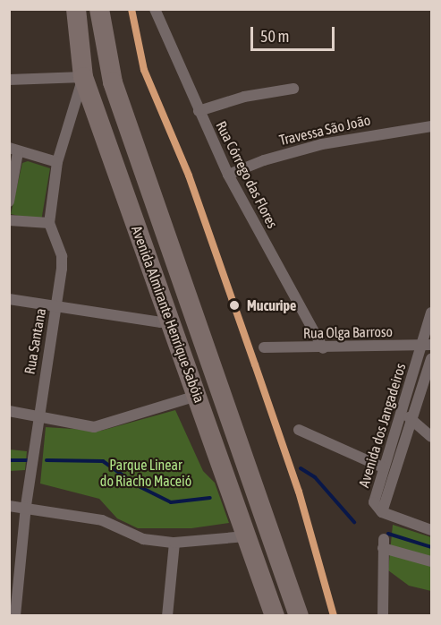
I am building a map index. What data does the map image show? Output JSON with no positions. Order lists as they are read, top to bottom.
{
  "streets": {
    "highway": ["Avenida Almirante Henrique Sabóia"],
    "street": [
      "Travessa São João",
      "Rua Córrego das Flores",
      "Rua Olga Barroso",
      "Rua Santana",
      "Avenida dos Jangadeiros"
    ]
  },
  "crossings": [
    ["Travessa São João", "Rua Córrego das Flores"],
    ["Rua Córrego das Flores", "Rua Olga Barroso"],
    ["Rua Olga Barroso", "Avenida dos Jangadeiros"]
  ],
  "parks": ["Parque Linear do Riacho Maceió"],
  "places": ["Mucuripe"],
  "scale_bar": "50 m"
}
